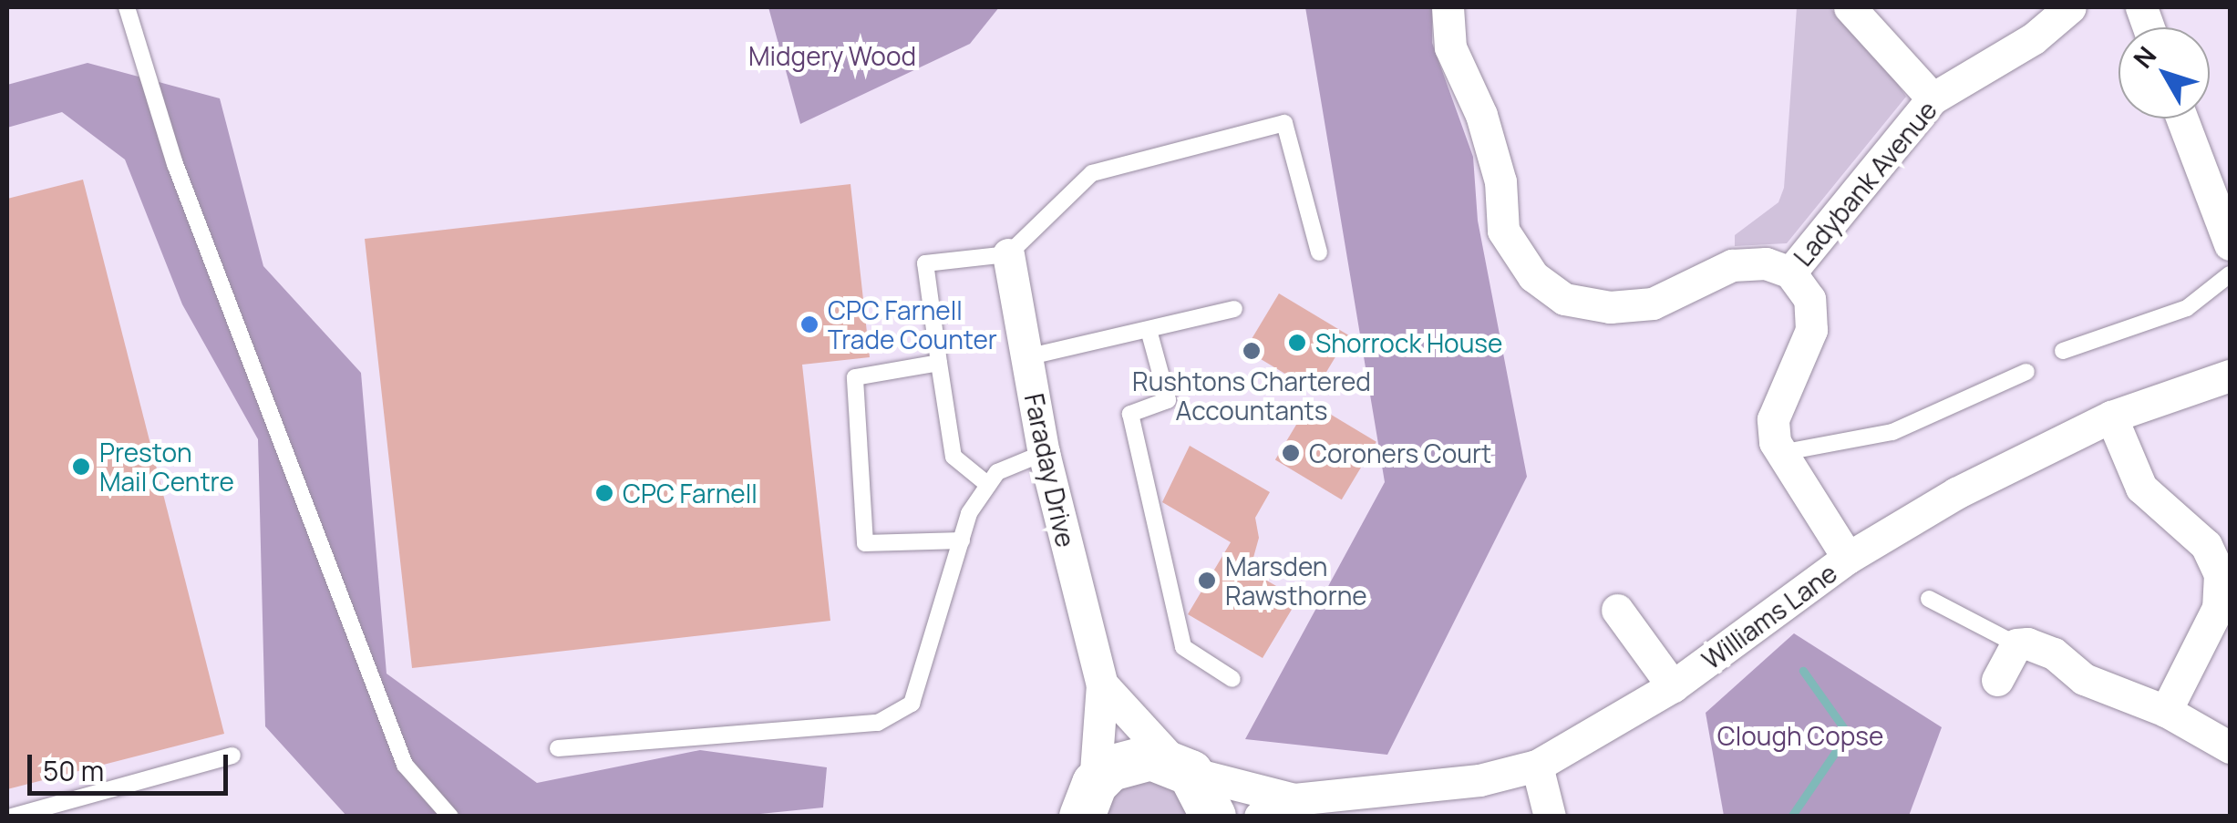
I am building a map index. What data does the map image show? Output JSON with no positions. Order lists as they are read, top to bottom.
{
  "streets": {
    "street": ["Ladybank Avenue", "Faraday Drive", "Williams Lane"]
  },
  "crossings": [
    ["Ladybank Avenue", "Williams Lane"],
    ["Faraday Drive", "Williams Lane"]
  ],
  "parks": ["Midgery Wood", "Clough Copse"],
  "places": [
    "CPC Farnell Trade Counter",
    "Shorrock House",
    "Rushtons Chartered Accountants",
    "Coroners Court",
    "Preston Mail Centre",
    "CPC Farnell",
    "Marsden Rawsthorne"
  ],
  "scale_bar": "50 m",
  "north": "top left"
}
